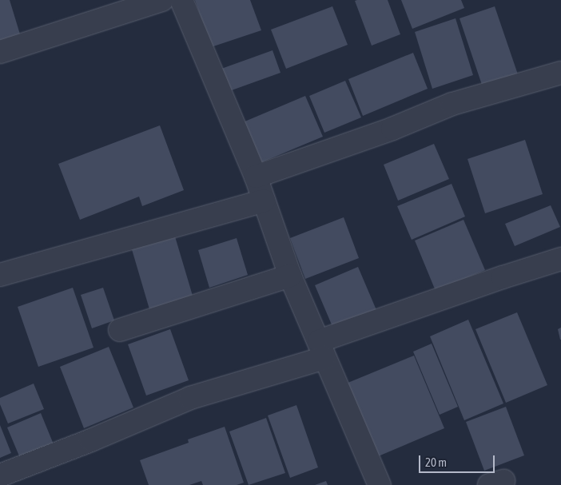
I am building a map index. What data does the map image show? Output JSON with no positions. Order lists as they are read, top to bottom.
{
  "scale_bar": "20 m"
}
